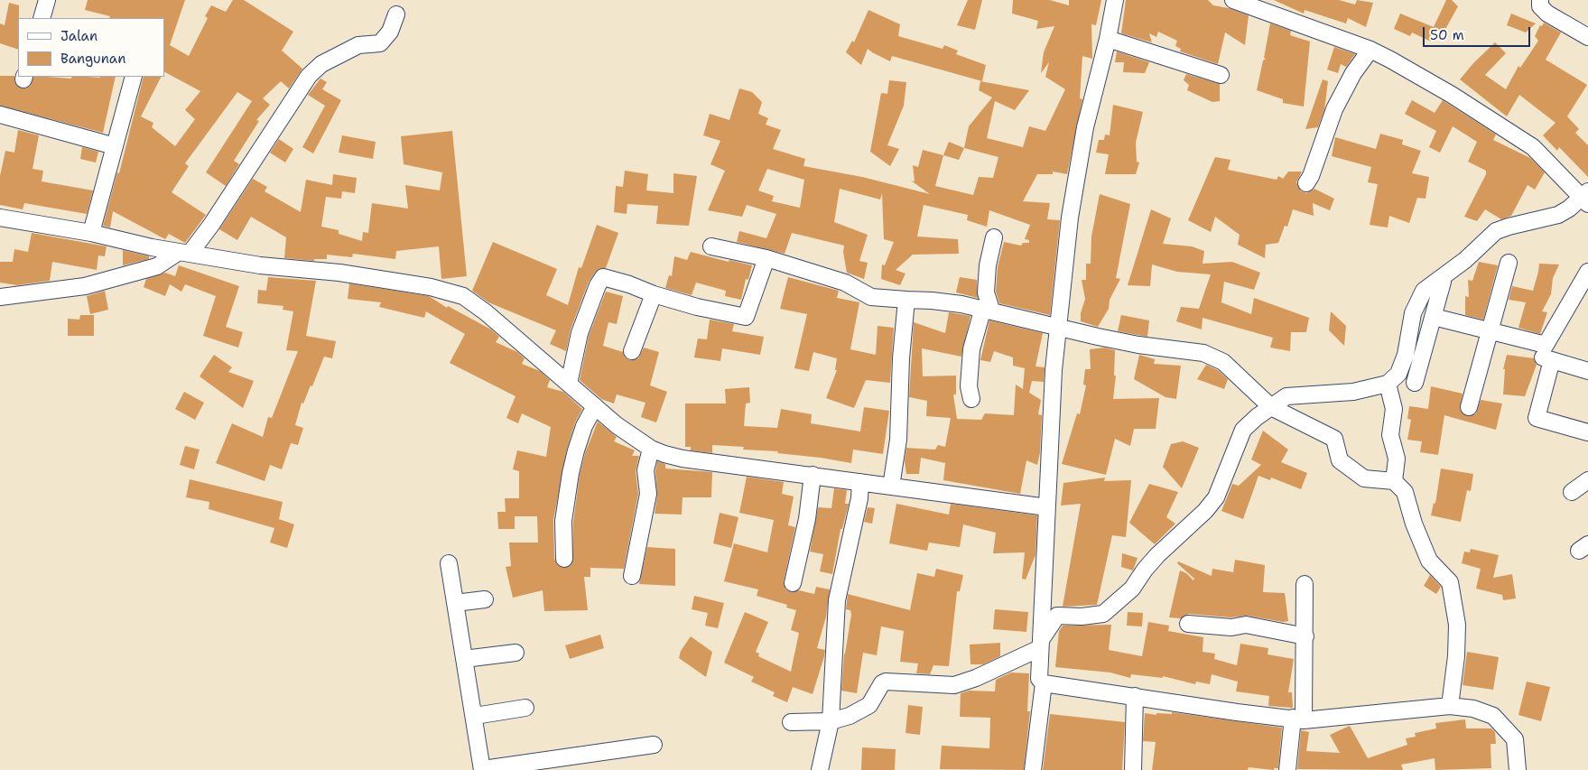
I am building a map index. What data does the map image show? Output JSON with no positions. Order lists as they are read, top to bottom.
{
  "legend": ["Jalan", "Bangunan"],
  "scale_bar": "50 m"
}
